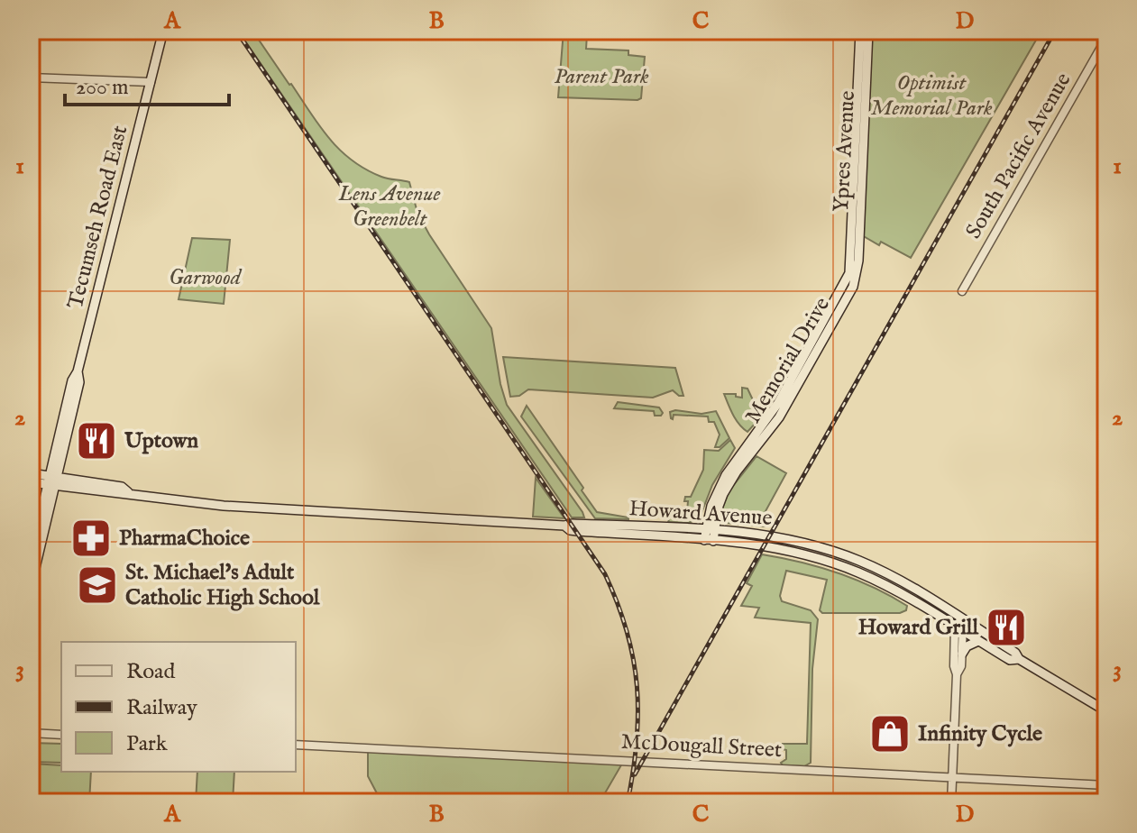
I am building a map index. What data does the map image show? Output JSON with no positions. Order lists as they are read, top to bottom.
{
  "streets": {
    "main road": [
      "Ypres Avenue",
      "Tecumseh Road East",
      "Memorial Drive",
      "Howard Avenue"
    ],
    "street": ["South Pacific Avenue", "McDougall Street"]
  },
  "crossings": [
    ["Ypres Avenue", "Memorial Drive"],
    ["Tecumseh Road East", "Howard Avenue"],
    ["Memorial Drive", "Howard Avenue"]
  ],
  "parks": [
    "Parent Park",
    "Optimist Memorial Park",
    "Lens Avenue Greenbelt",
    "Garwood"
  ],
  "places": {
    "restaurant": ["Uptown", "Howard Grill"],
    "pharmacy": ["PharmaChoice"],
    "school or university": ["St. Michael's Adult Catholic High School"],
    "shop": ["Infinity Cycle"]
  },
  "legend": ["Road", "Railway", "Park"],
  "scale_bar": "200 m",
  "grid": {
    "columns": [
      "A",
      "B",
      "C",
      "D"
    ],
    "rows": ["1", "2", "3"]
  }
}
